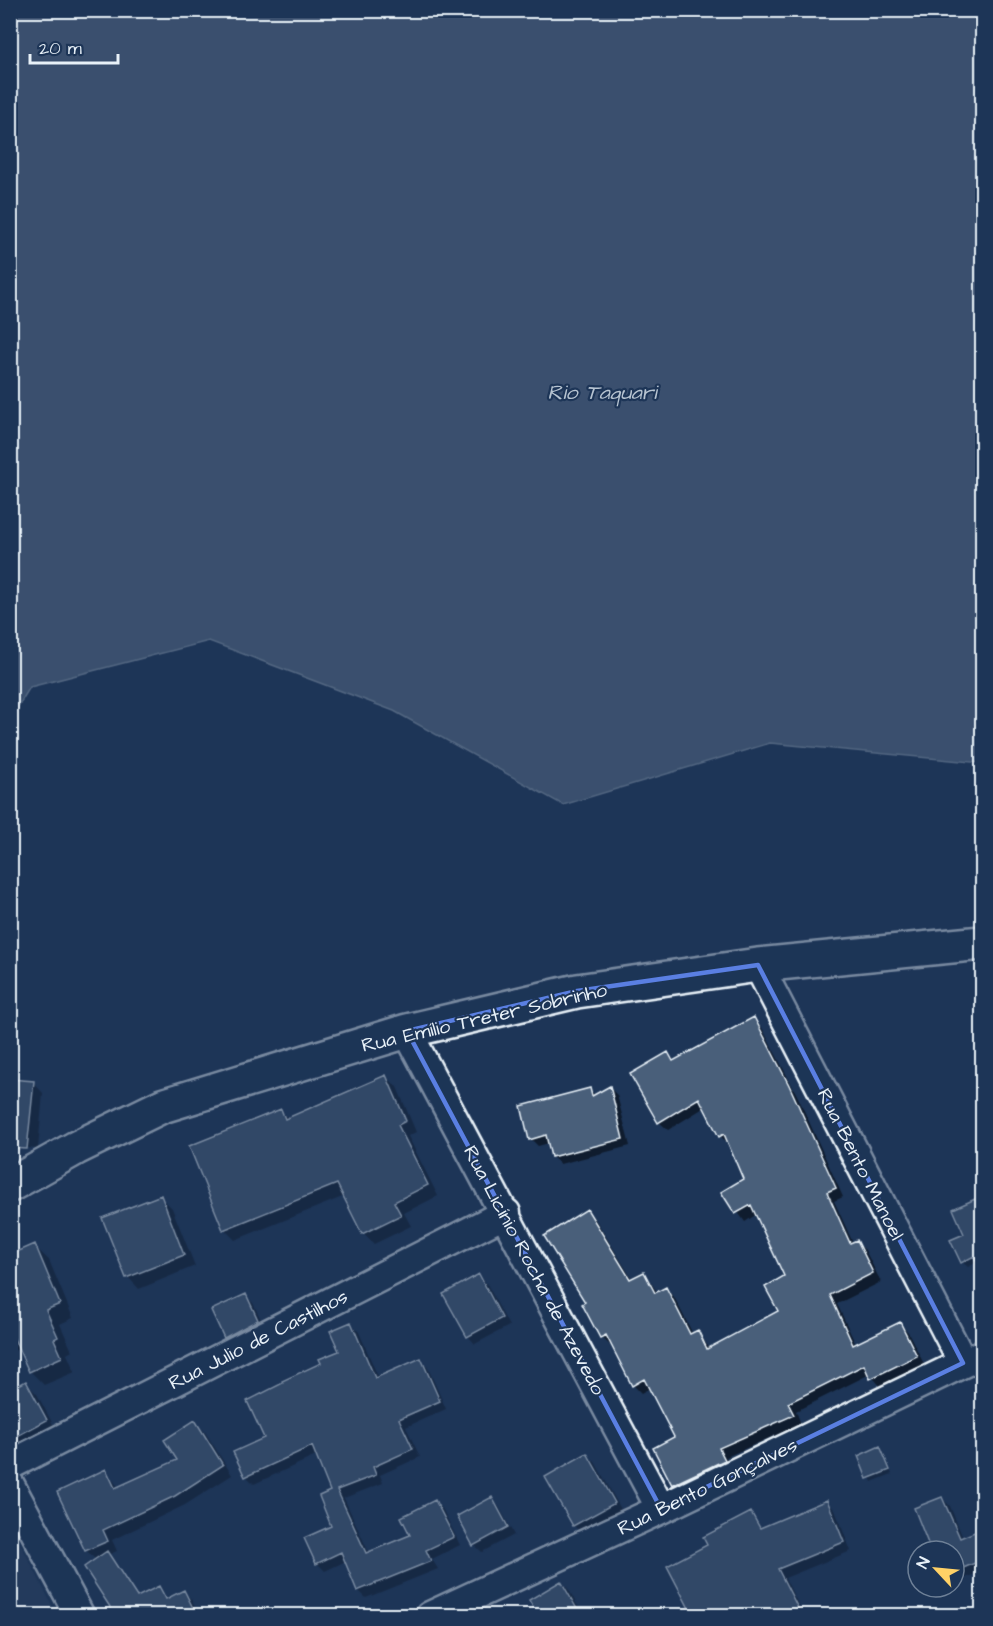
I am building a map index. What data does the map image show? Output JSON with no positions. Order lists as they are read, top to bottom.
{
  "streets": {
    "main road": ["Rua Emílio Treter Sobrinho"],
    "street": [
      "Rua Bento Manoel",
      "Rua Licínio Rocha de Azevedo",
      "Rua Julio de Castilhos",
      "Rua Bento Gonçalves"
    ]
  },
  "crossings": [
    ["Rua Emílio Treter Sobrinho", "Rua Bento Manoel"],
    ["Rua Emílio Treter Sobrinho", "Rua Licínio Rocha de Azevedo"],
    ["Rua Bento Manoel", "Rua Bento Gonçalves"],
    ["Rua Licínio Rocha de Azevedo", "Rua Julio de Castilhos"],
    ["Rua Licínio Rocha de Azevedo", "Rua Bento Gonçalves"]
  ],
  "water": ["Rio Taquari"],
  "scale_bar": "20 m",
  "north": "top left"
}
